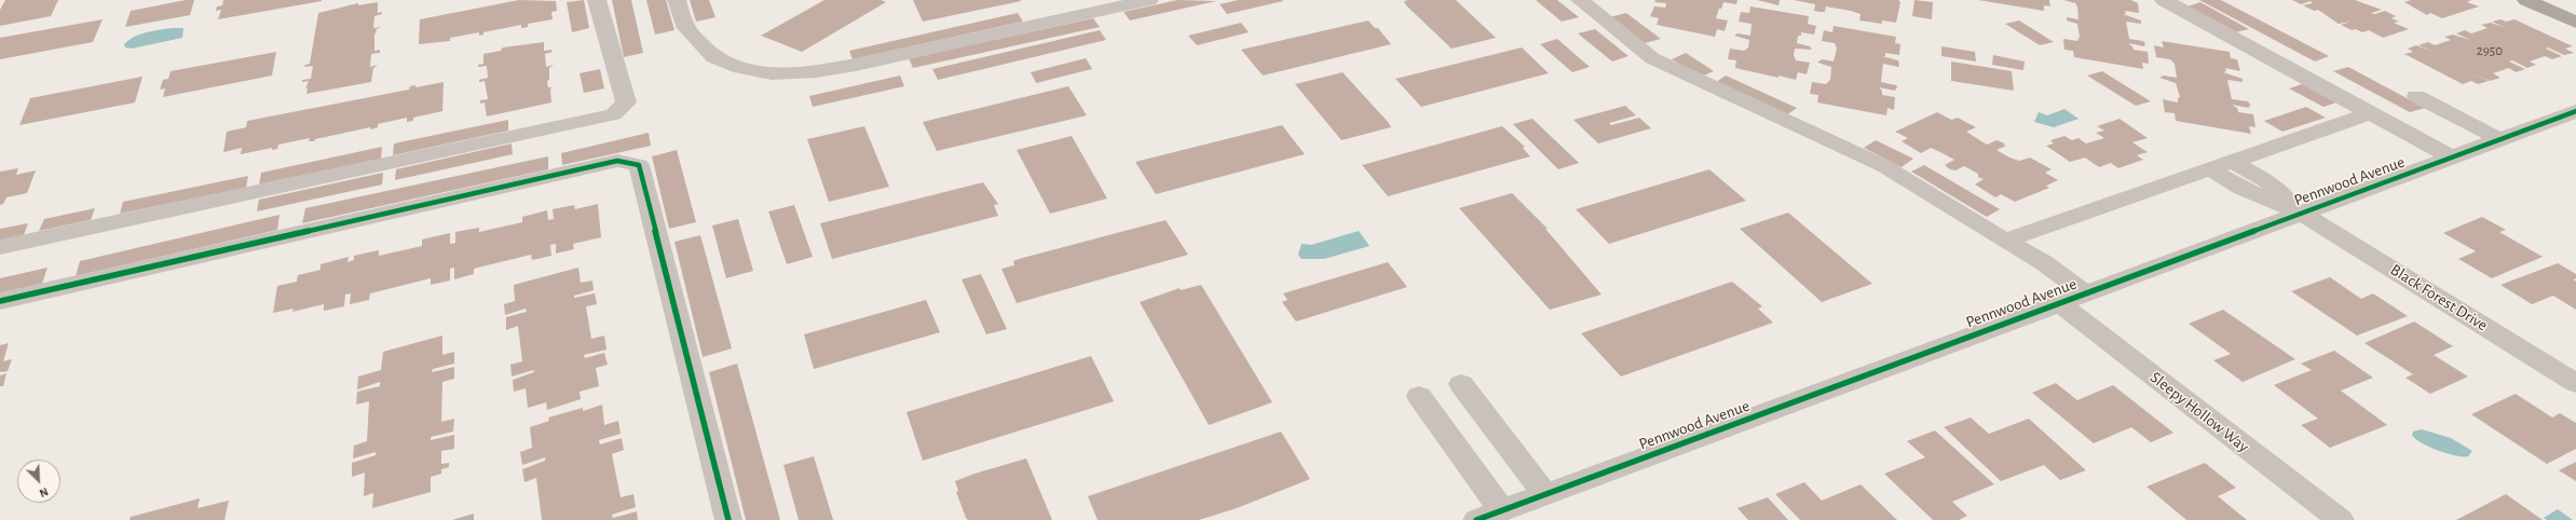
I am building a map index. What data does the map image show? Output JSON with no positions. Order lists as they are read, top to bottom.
{
  "streets": {
    "street": ["Pennwood Avenue", "Black Forest Drive", "Sleepy Hollow Way"]
  },
  "crossings": [
    ["Pennwood Avenue", "Black Forest Drive"],
    ["Pennwood Avenue", "Sleepy Hollow Way"]
  ],
  "house_numbers": ["2950"],
  "north": "bottom right"
}
